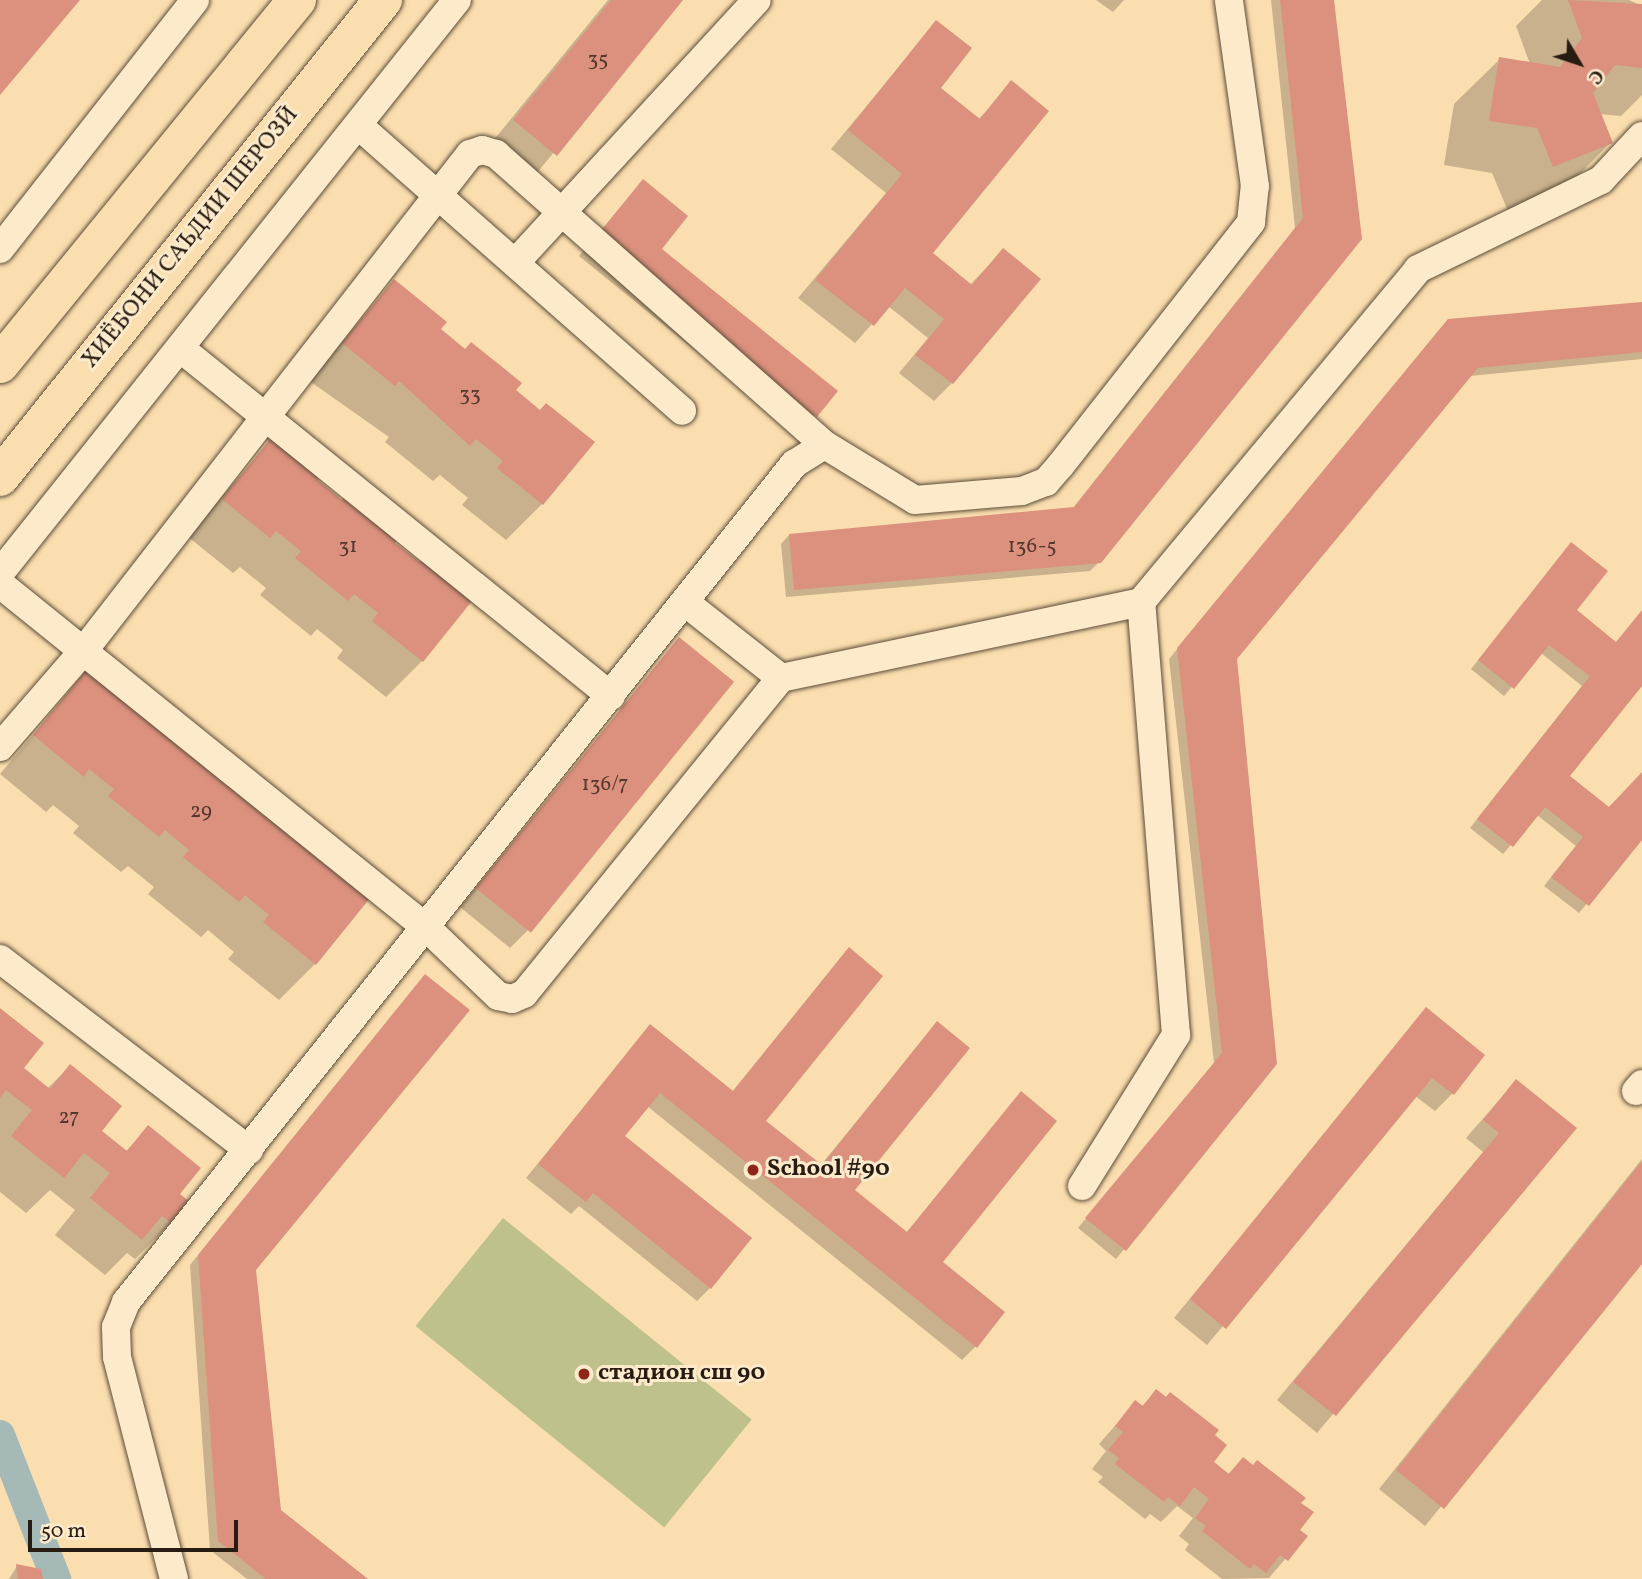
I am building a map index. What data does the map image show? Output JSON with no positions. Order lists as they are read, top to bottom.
{
  "streets": {
    "main road": ["ХИЁБОНИ САЪДИИ ШЕРОЗӢ"]
  },
  "places": ["School #90", "стадион сш 90"],
  "house_numbers": [
    "35",
    "33",
    "31",
    "136-5",
    "136/7",
    "29",
    "27"
  ],
  "scale_bar": "50 m",
  "north": "bottom right"
}
